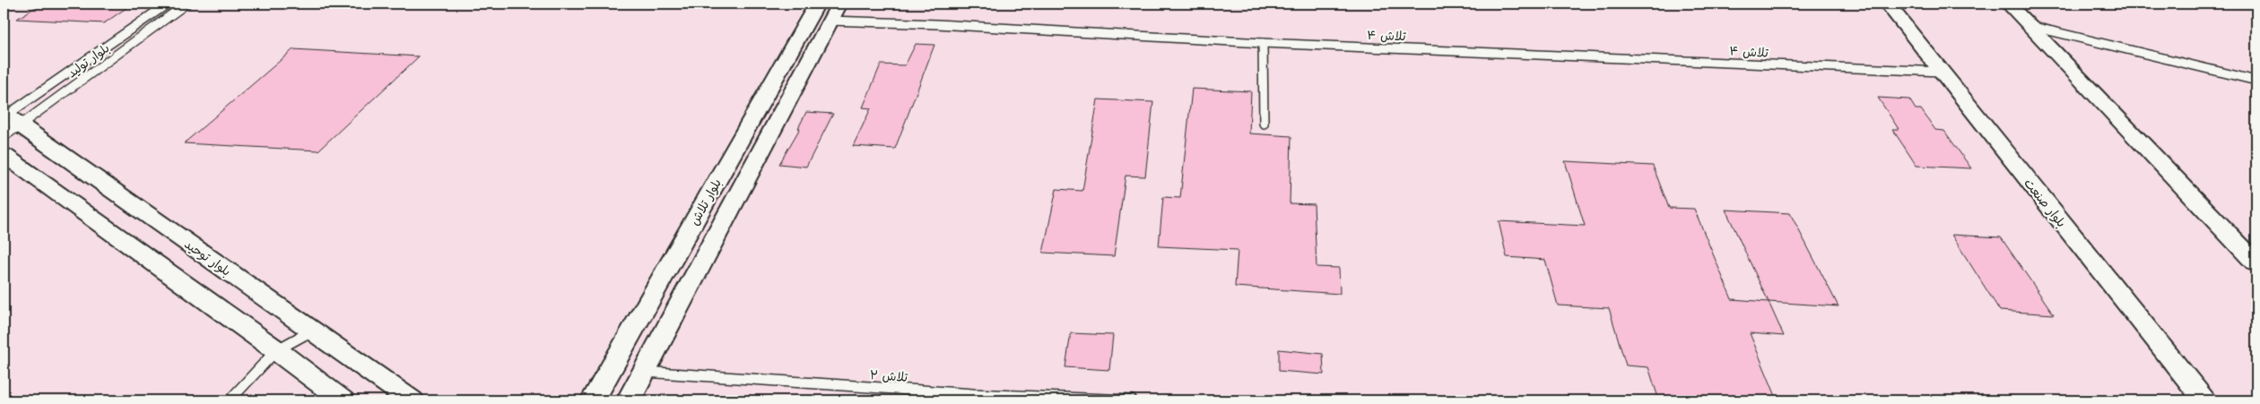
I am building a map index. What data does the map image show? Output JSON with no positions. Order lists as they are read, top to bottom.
{
  "streets": {
    "street": ["بلوار تلاش", "بلوار صنعت", "بلوار توحید"],
    "lane": ["تلاش ۴", "بلوار تولید", "تلاش ۲"]
  },
  "crossings": [
    ["تلاش ۴", "بلوار تلاش"],
    ["تلاش ۴", "بلوار صنعت"],
    ["بلوار تولید", "بلوار توحید"],
    ["بلوار تلاش", "تلاش ۲"]
  ]
}
